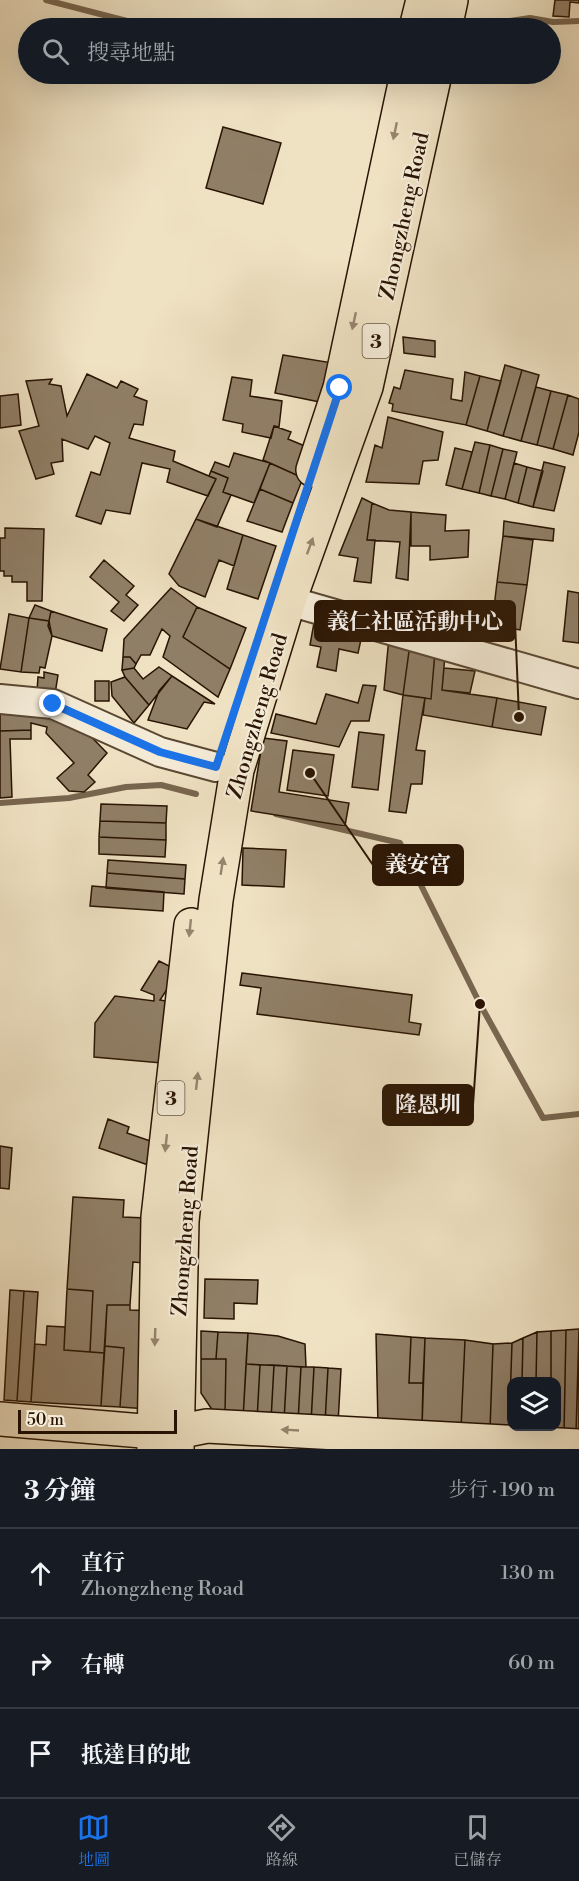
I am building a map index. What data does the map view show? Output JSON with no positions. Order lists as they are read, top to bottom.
{
  "streets": {
    "main road": ["Zhongzheng Road", "3"]
  },
  "places": ["義仁社區活動中心", "義安宮", "隆恩圳"],
  "scale_bar": "50 m",
  "page": {
    "search": "搜尋地點",
    "scale": "50 m",
    "heading": ["3 分鐘", "步行 · 190 m"],
    "list": [
      ["直行", "Zhongzheng Road", "130 m"],
      ["右轉", "60 m"],
      "抵達目的地"
    ],
    "nav": ["地圖", "路線", "已儲存"]
  }
}
